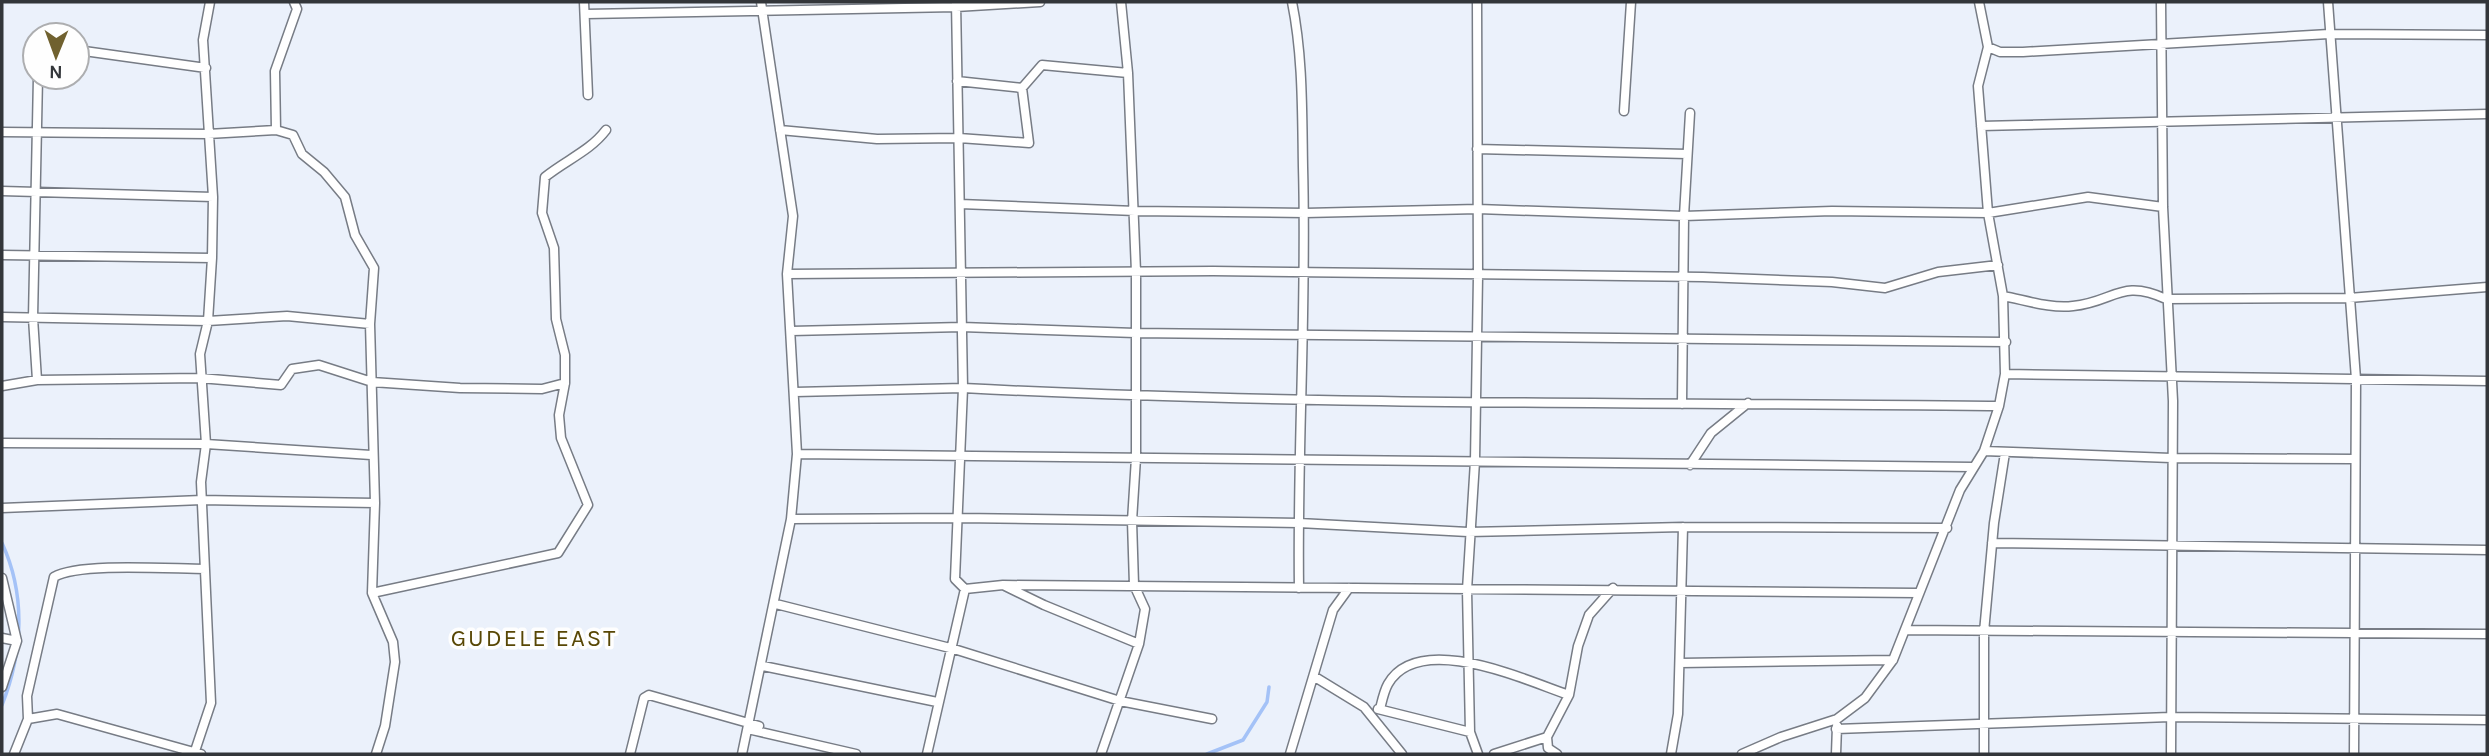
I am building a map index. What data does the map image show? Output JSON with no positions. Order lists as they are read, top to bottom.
{
  "districts": ["GUDELE EAST"],
  "north": "bottom"
}
